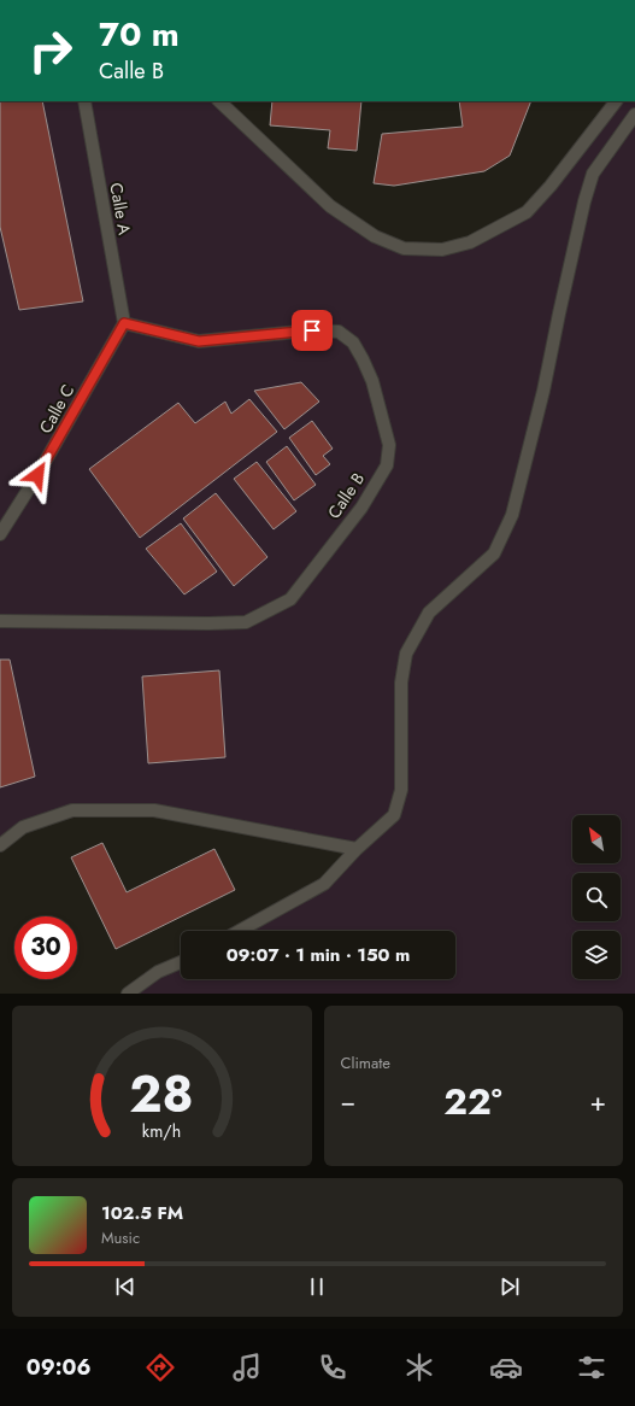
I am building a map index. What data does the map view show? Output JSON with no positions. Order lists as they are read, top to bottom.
{
  "streets": {
    "street": ["Calle A", "Calle C", "Calle B"]
  },
  "crossings": [
    ["Calle A", "Calle C"],
    ["Calle A", "Calle B"],
    ["Calle C", "Calle B"]
  ],
  "north": "top left",
  "page": {
    "turn": ["70 m", "Calle B"],
    "limit": "30",
    "trip": "09:07 · 1 min · 150 m",
    "tile": "Climate",
    "heat": ["−", "22°", "+"],
    "song": ["102.5 FM", "Music"],
    "tabs": "09:06",
    "gauge": ["28", "km/h"]
  }
}
